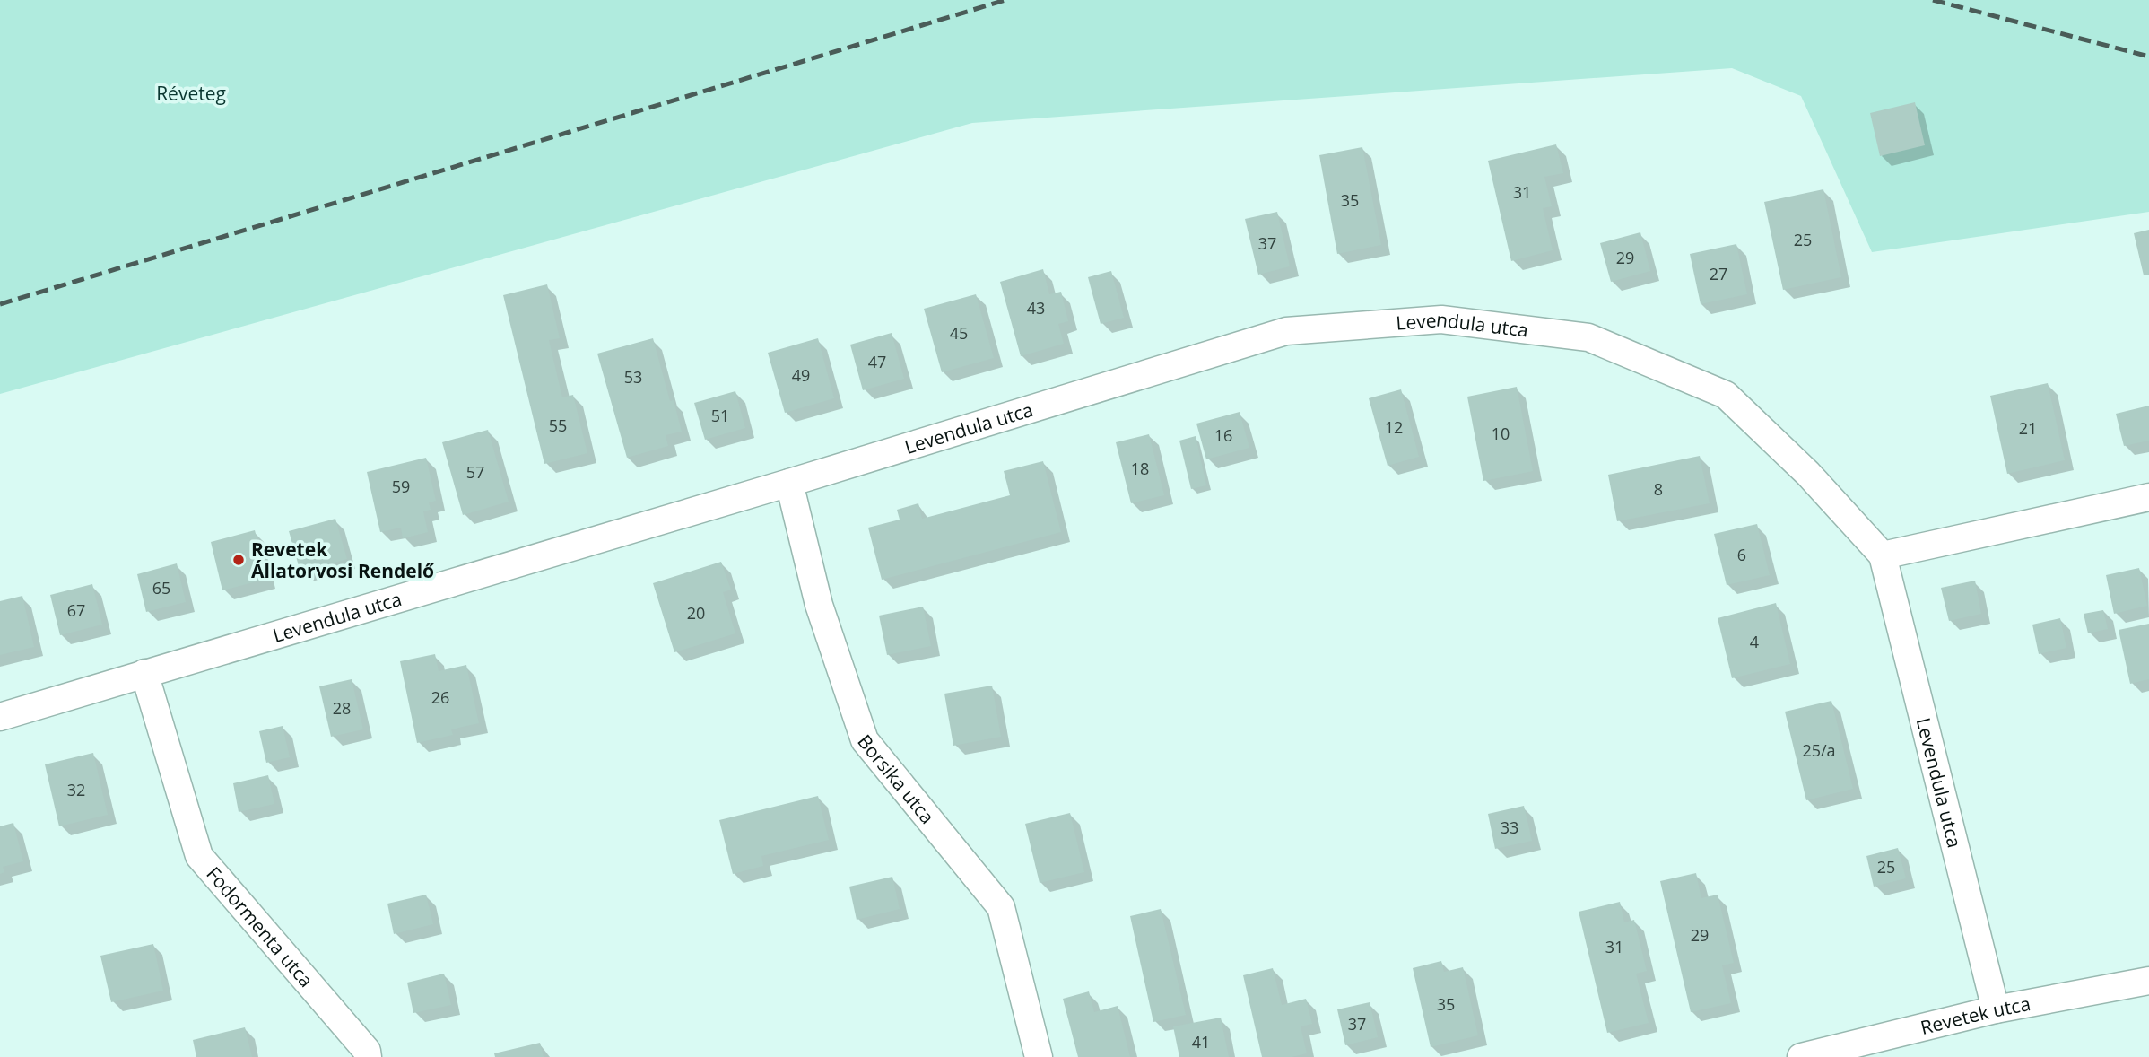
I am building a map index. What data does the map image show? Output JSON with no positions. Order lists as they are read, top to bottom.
{
  "streets": {
    "street": [
      "Levendula utca",
      "Borsika utca",
      "Fodormenta utca",
      "Revetek utca"
    ]
  },
  "crossings": [
    ["Levendula utca", "Borsika utca"],
    ["Levendula utca", "Fodormenta utca"],
    ["Levendula utca", "Revetek utca"]
  ],
  "parks": ["Réveteg"],
  "places": ["Revetek Állatorvosi Rendelő"],
  "house_numbers": [
    "31",
    "35",
    "25",
    "37",
    "29",
    "27",
    "43",
    "45",
    "47",
    "49",
    "53",
    "51",
    "55",
    "12",
    "21",
    "10",
    "16",
    "18",
    "57",
    "59",
    "8",
    "6",
    "65",
    "67",
    "20",
    "4",
    "26",
    "28",
    "25/a",
    "32",
    "33",
    "25",
    "29",
    "31",
    "35",
    "37",
    "41"
  ]
}
